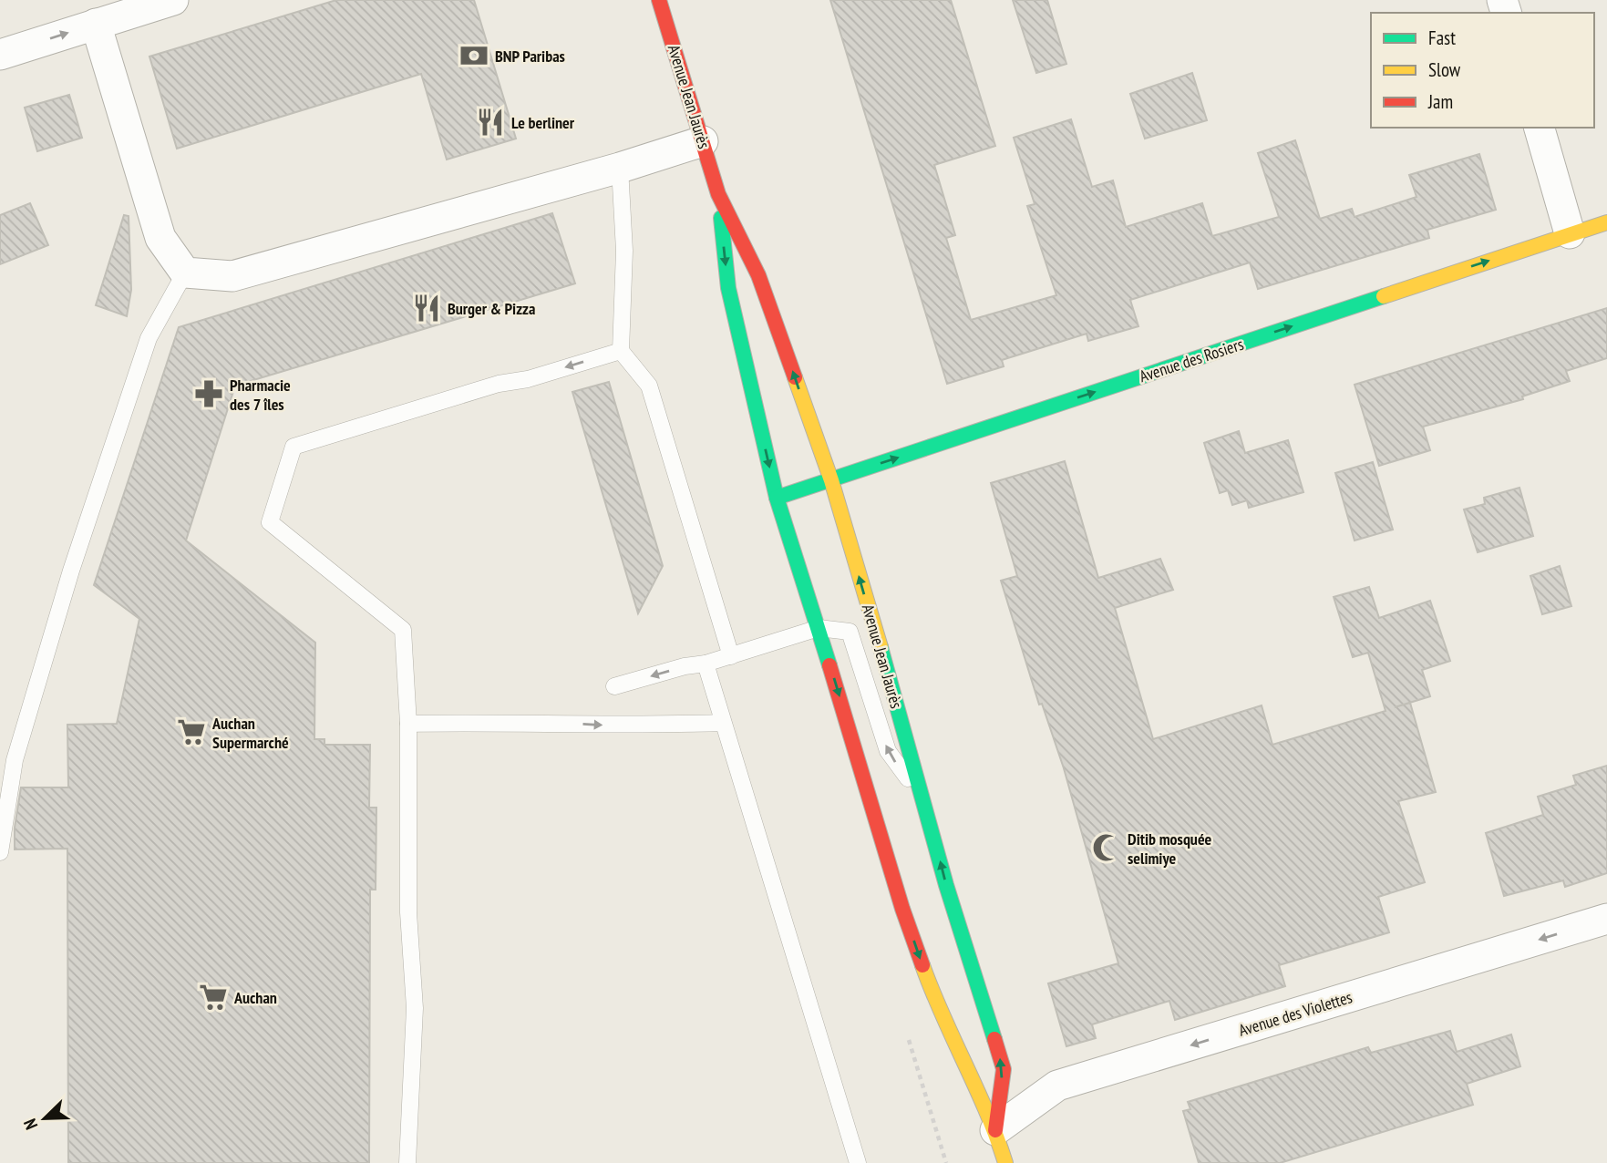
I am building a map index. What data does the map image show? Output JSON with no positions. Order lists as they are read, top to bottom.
{
  "streets": {
    "main road": ["Avenue Jean Jaurès", "Avenue des Rosiers"],
    "street": ["Avenue des Violettes"]
  },
  "crossings": [
    ["Avenue Jean Jaurès", "Avenue des Rosiers"],
    ["Avenue Jean Jaurès", "Avenue des Violettes"]
  ],
  "one_way": ["Avenue des Rosiers", "Avenue des Violettes"],
  "places": {
    "bank": ["BNP Paribas"],
    "restaurant": ["Le berliner", "Burger & Pizza"],
    "pharmacy": ["Pharmacie des 7 îles"],
    "supermarket": ["Auchan Supermarché", "Auchan"],
    "mosque": ["Ditib mosquée selimiye"]
  },
  "legend": ["Fast", "Slow", "Jam"],
  "north": "bottom left"
}
